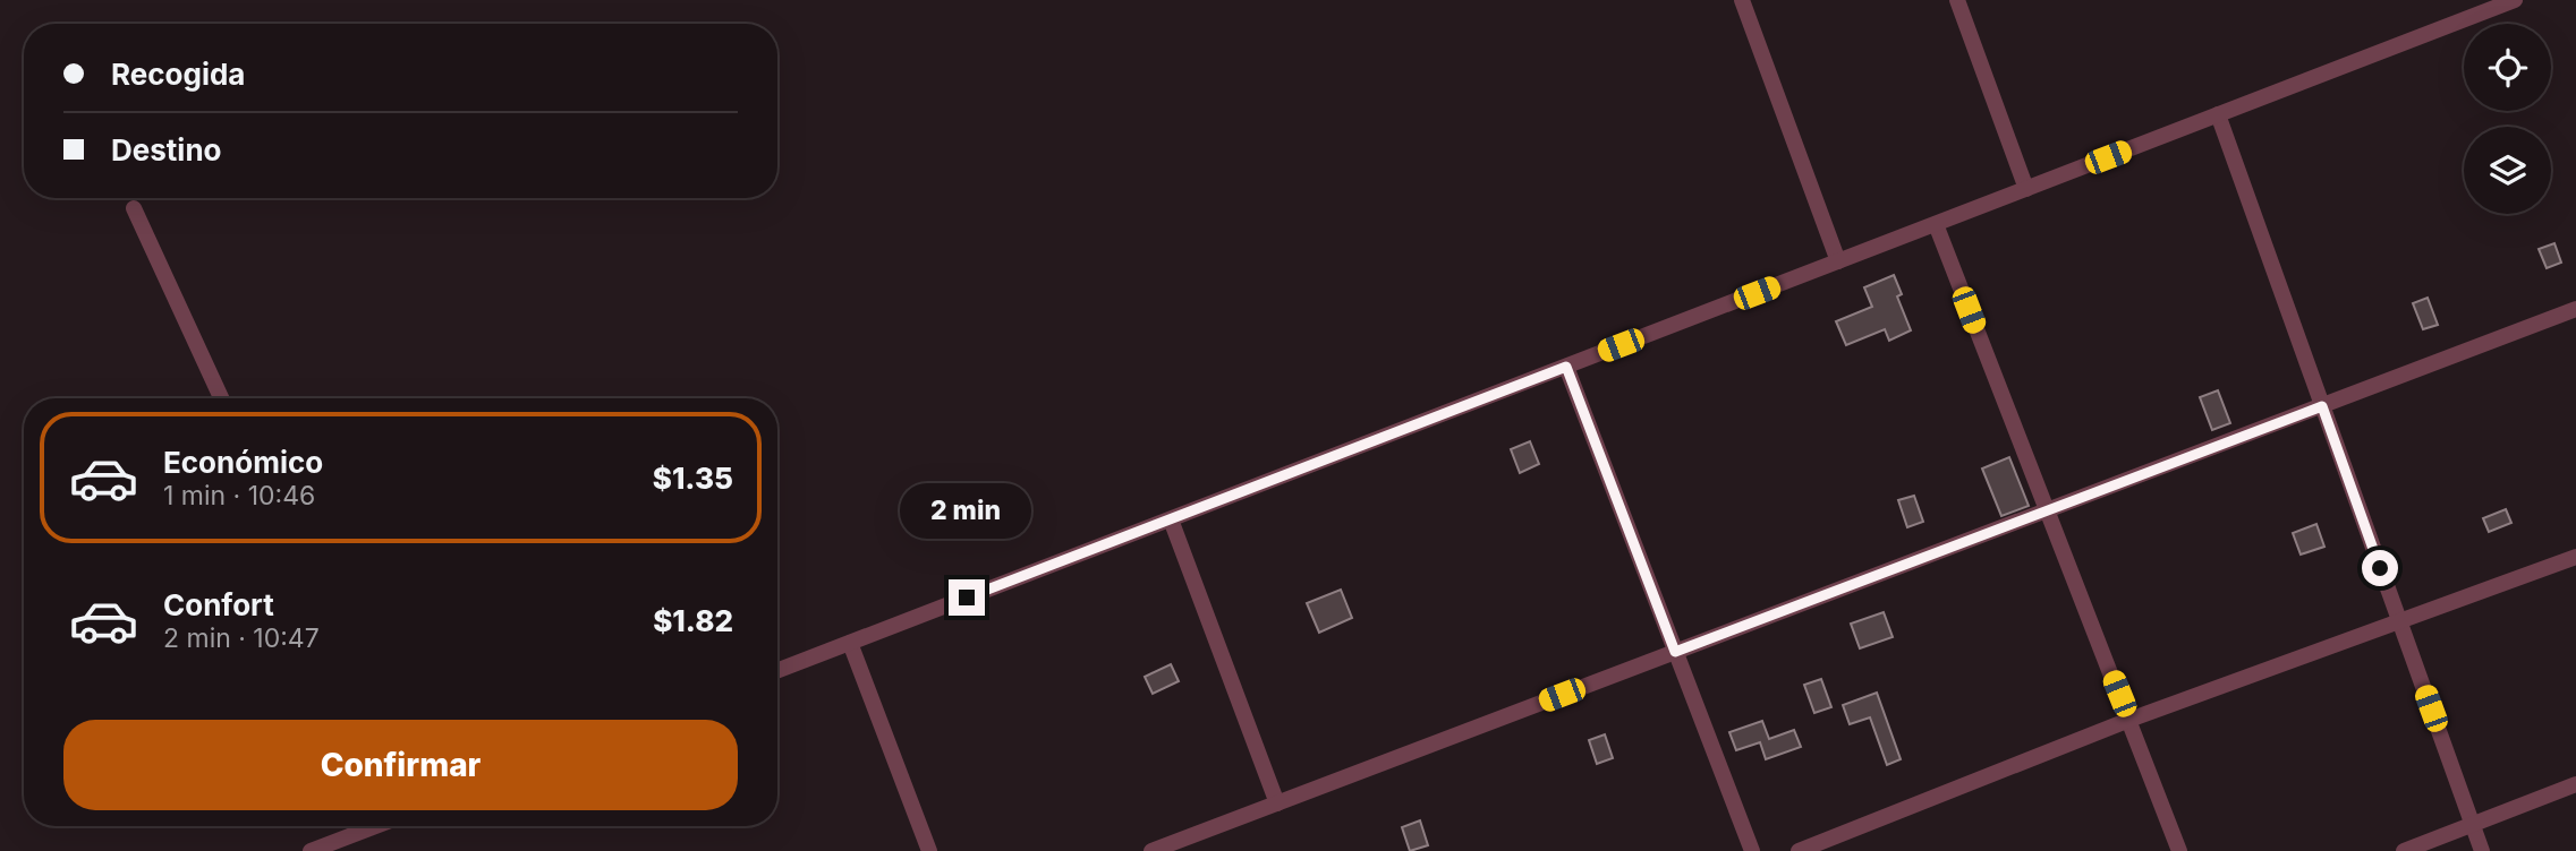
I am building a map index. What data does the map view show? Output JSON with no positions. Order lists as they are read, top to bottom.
{
  "page": {
    "banner": ["Recogida", "Destino"],
    "list": [
      {
        "name": "Económico",
        "note": "1 min · 10:46",
        "value": "$1.35"
      },
      {
        "name": "Confort",
        "note": "2 min · 10:47",
        "value": "$1.82"
      }
    ],
    "bubble": "2 min",
    "buttons": "Confirmar"
  }
}
